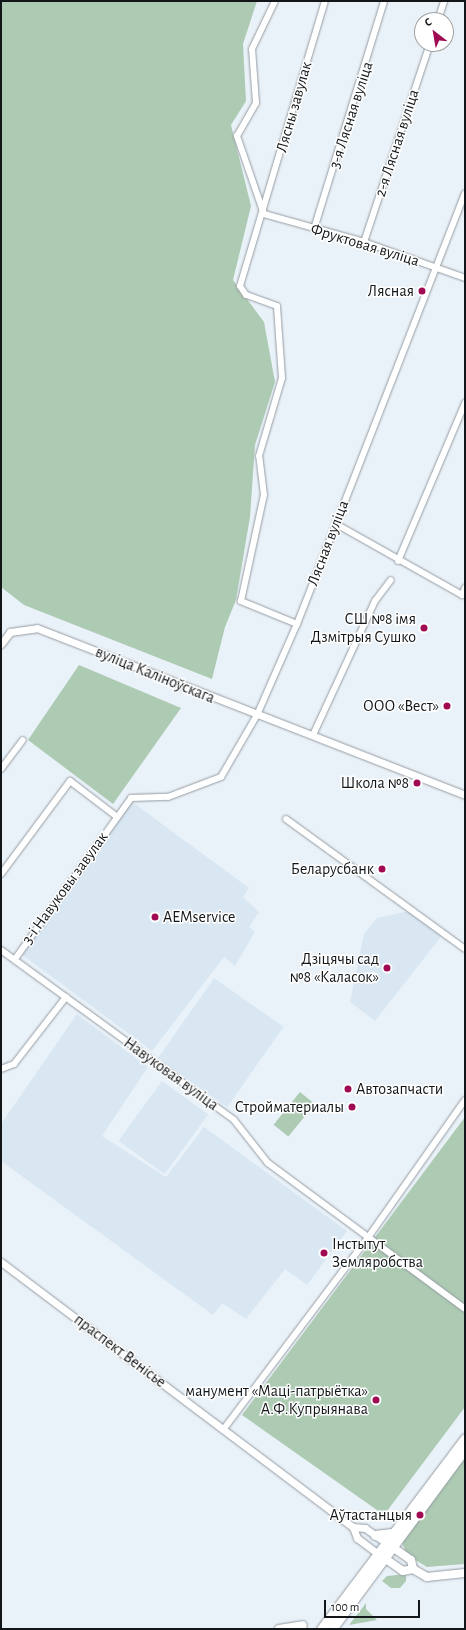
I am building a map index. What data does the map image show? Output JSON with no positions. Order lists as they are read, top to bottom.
{
  "streets": {
    "street": [
      "Лясны завулак",
      "3-я Лясная вуліца",
      "2-я Лясная вуліца",
      "Фруктовая вуліца",
      "Лясная вуліца",
      "вуліца Каліноўскага",
      "3-і Навуковы завулак",
      "Навуковая вуліца",
      "праспект Венісье"
    ]
  },
  "crossings": [
    ["Лясны завулак", "Фруктовая вуліца"],
    ["Лясны завулак", "Лясная вуліца"],
    ["3-я Лясная вуліца", "Фруктовая вуліца"],
    ["2-я Лясная вуліца", "Фруктовая вуліца"],
    ["Фруктовая вуліца", "Лясная вуліца"],
    ["Лясная вуліца", "вуліца Каліноўскага"],
    ["Лясная вуліца", "3-і Навуковы завулак"],
    ["3-і Навуковы завулак", "Навуковая вуліца"]
  ],
  "places": [
    "Лясная",
    "СШ №8 імя Дзмітрыя Сушко",
    "ООО «Вест»",
    "Школа №8",
    "Беларусбанк",
    "AEMservice",
    "Дзіцячы сад №8 «Каласок»",
    "Автозапчасти",
    "Стройматериалы",
    "Інстытут Земляробства",
    "манумент «Маці-патрыётка» А.Ф.Купрыянава",
    "Аўтастанцыя"
  ],
  "scale_bar": "100 m",
  "north": "top left"
}
